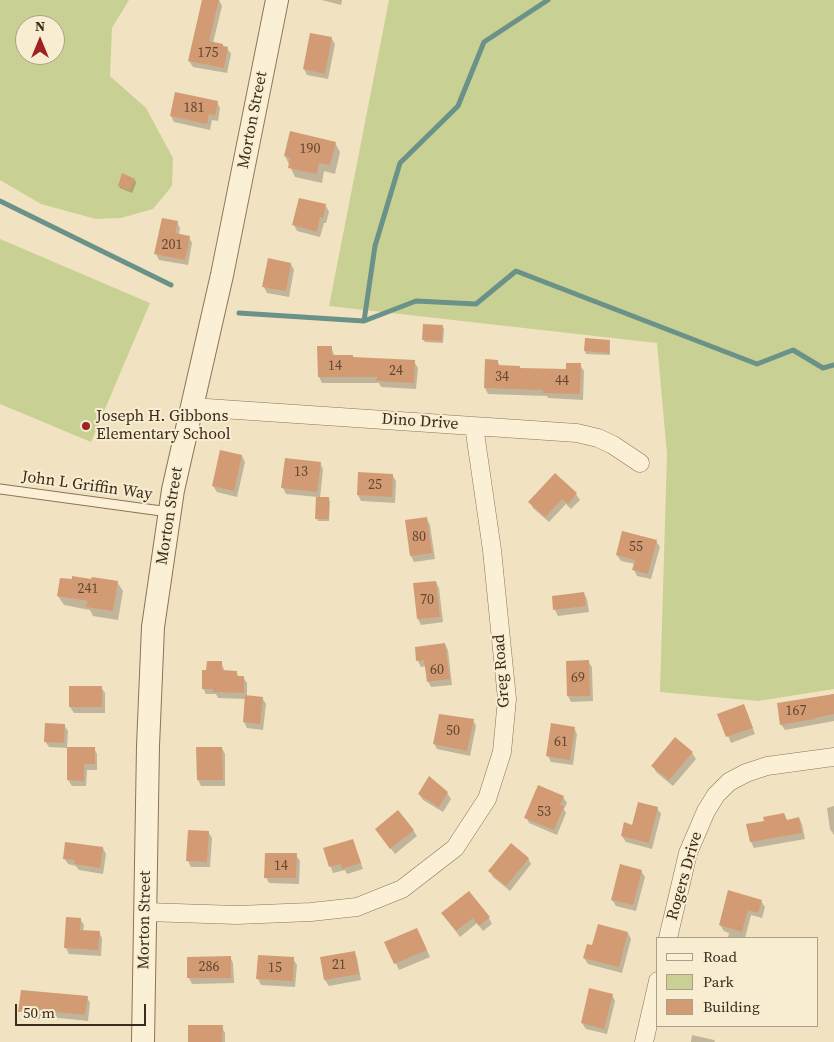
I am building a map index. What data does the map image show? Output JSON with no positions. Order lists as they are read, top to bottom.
{
  "streets": {
    "street": [
      "Morton Street",
      "Dino Drive",
      "Greg Road",
      "Rogers Drive"
    ],
    "lane": ["John L Griffin Way"]
  },
  "crossings": [
    ["Morton Street", "Dino Drive"],
    ["Morton Street", "John L Griffin Way"],
    ["Morton Street", "Greg Road"],
    ["Dino Drive", "Greg Road"]
  ],
  "places": ["Joseph H. Gibbons Elementary School"],
  "house_numbers": [
    "175",
    "181",
    "190",
    "201",
    "14",
    "24",
    "34",
    "44",
    "13",
    "25",
    "80",
    "55",
    "241",
    "70",
    "60",
    "69",
    "167",
    "50",
    "61",
    "53",
    "14",
    "21",
    "286",
    "15"
  ],
  "legend": ["Road", "Park", "Building"],
  "scale_bar": "50 m",
  "north": "top"
}
